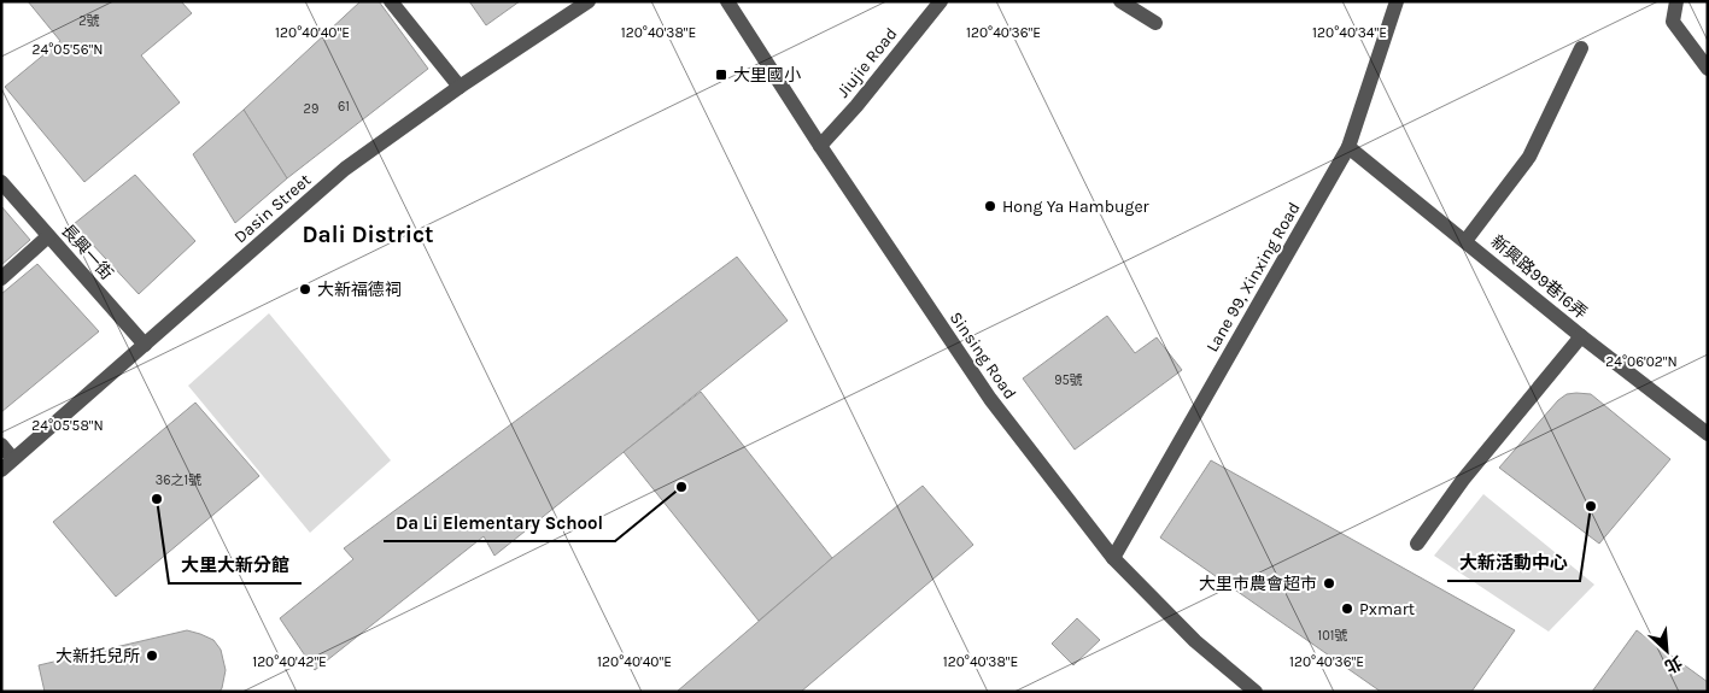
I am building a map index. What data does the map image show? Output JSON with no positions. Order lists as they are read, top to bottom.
{
  "streets": {
    "street": [
      "Jiujie Road",
      "Dasin Street",
      "長興一街",
      "Lane 99, Xinxing Road",
      "新興路99巷16弄",
      "Sinsing Road"
    ]
  },
  "crossings": [
    ["Jiujie Road", "Sinsing Road"],
    ["Dasin Street", "長興一街"],
    ["Lane 99, Xinxing Road", "新興路99巷16弄"],
    ["Lane 99, Xinxing Road", "Sinsing Road"]
  ],
  "districts": ["Dali District"],
  "places": {
    "transit": ["大里國小"],
    "other": [
      "Hong Ya Hambuger",
      "大新福德祠",
      "Da Li Elementary School",
      "大里大新分館",
      "大新活動中心",
      "大里市農會超市",
      "Pxmart",
      "大新托兒所"
    ]
  },
  "house_numbers": [
    "2號",
    "61",
    "29",
    "95號",
    "36之1號",
    "101號"
  ],
  "north": "bottom right",
  "coordinates": [
    "120°40'40\"E",
    "120°40'38\"E",
    "120°40'36\"E",
    "120°40'34\"E",
    "24°05'56\"N",
    "24°06'02\"N",
    "24°05'58\"N",
    "120°40'42\"E"
  ]
}
